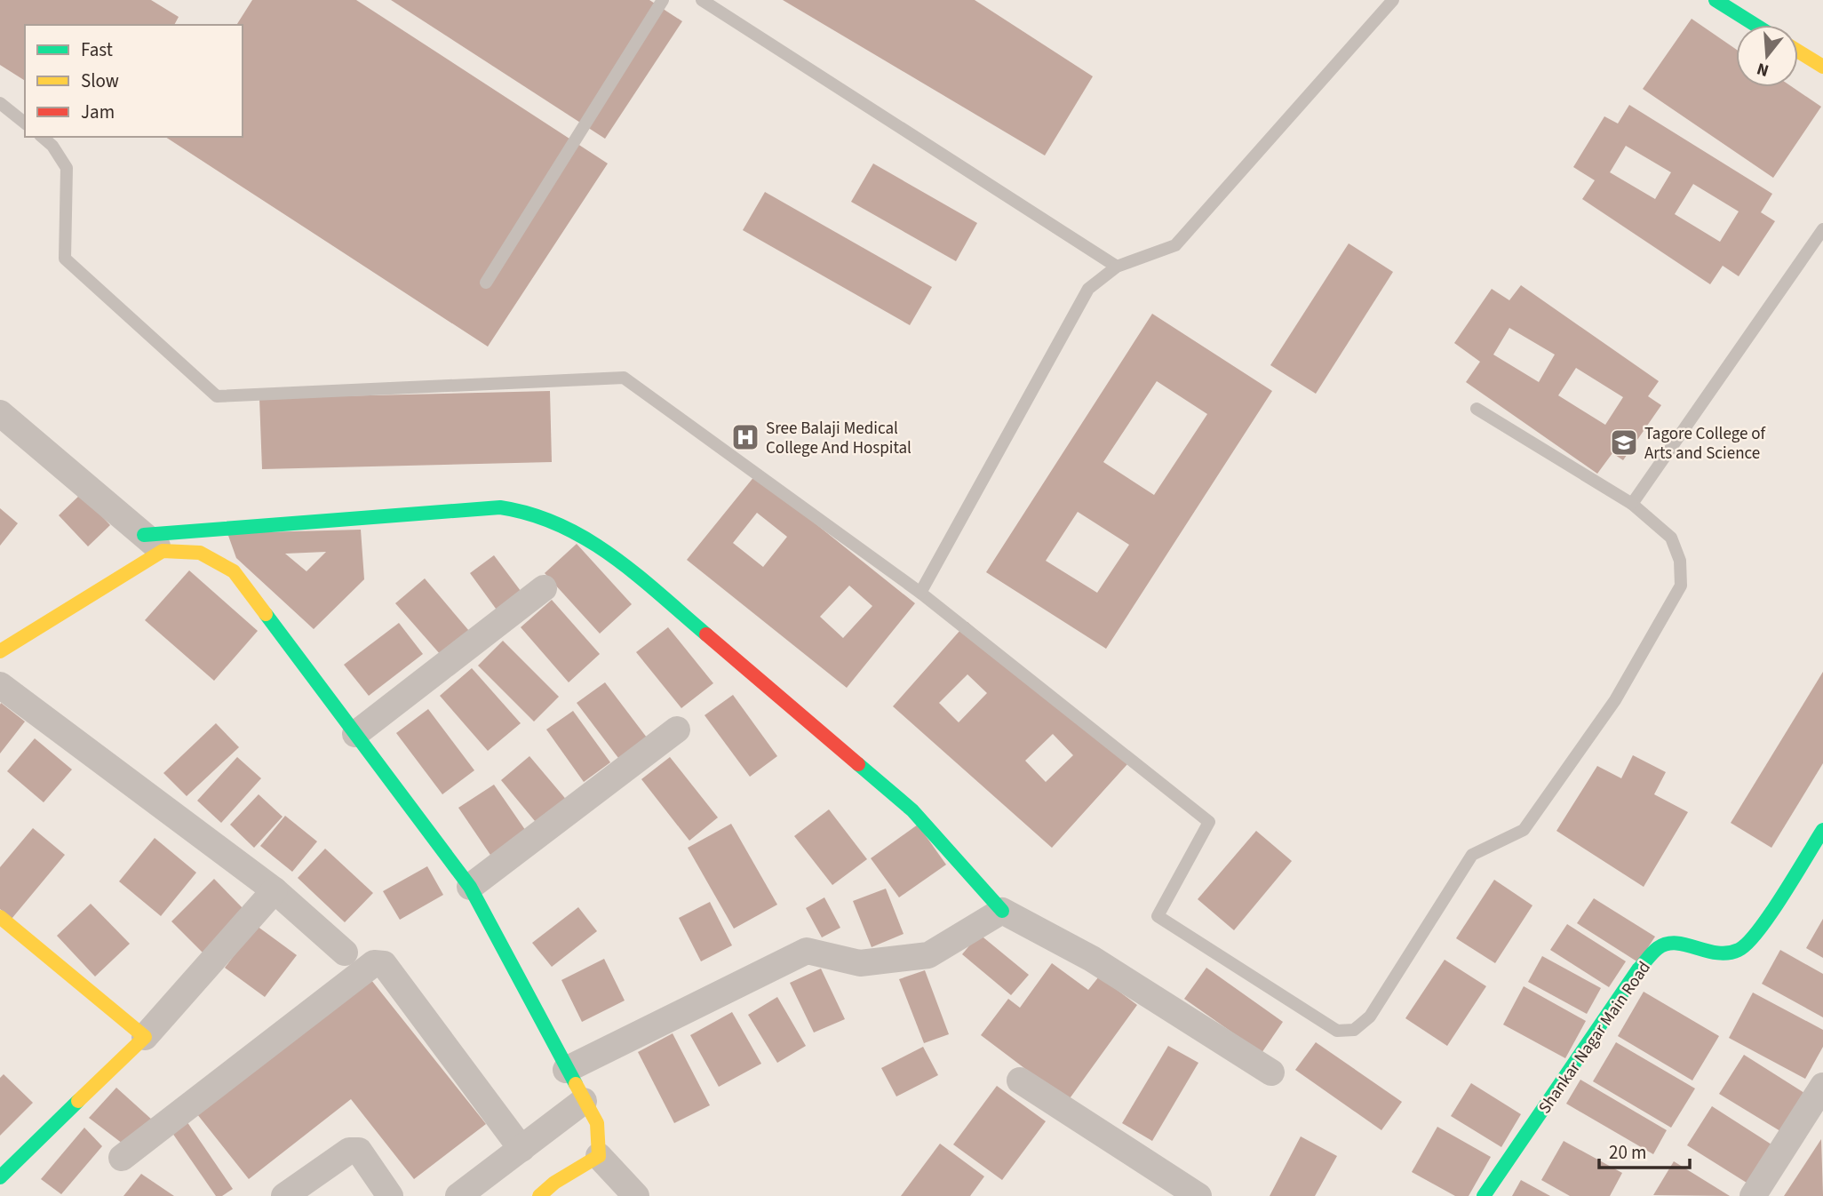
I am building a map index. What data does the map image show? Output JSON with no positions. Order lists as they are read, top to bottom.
{
  "streets": {
    "street": ["Shankar Nagar Main Road"]
  },
  "places": {
    "hospital": ["Sree Balaji Medical College And Hospital"],
    "school or university": ["Tagore College of Arts and Science"]
  },
  "legend": ["Fast", "Slow", "Jam"],
  "scale_bar": "20 m",
  "north": "bottom"
}
